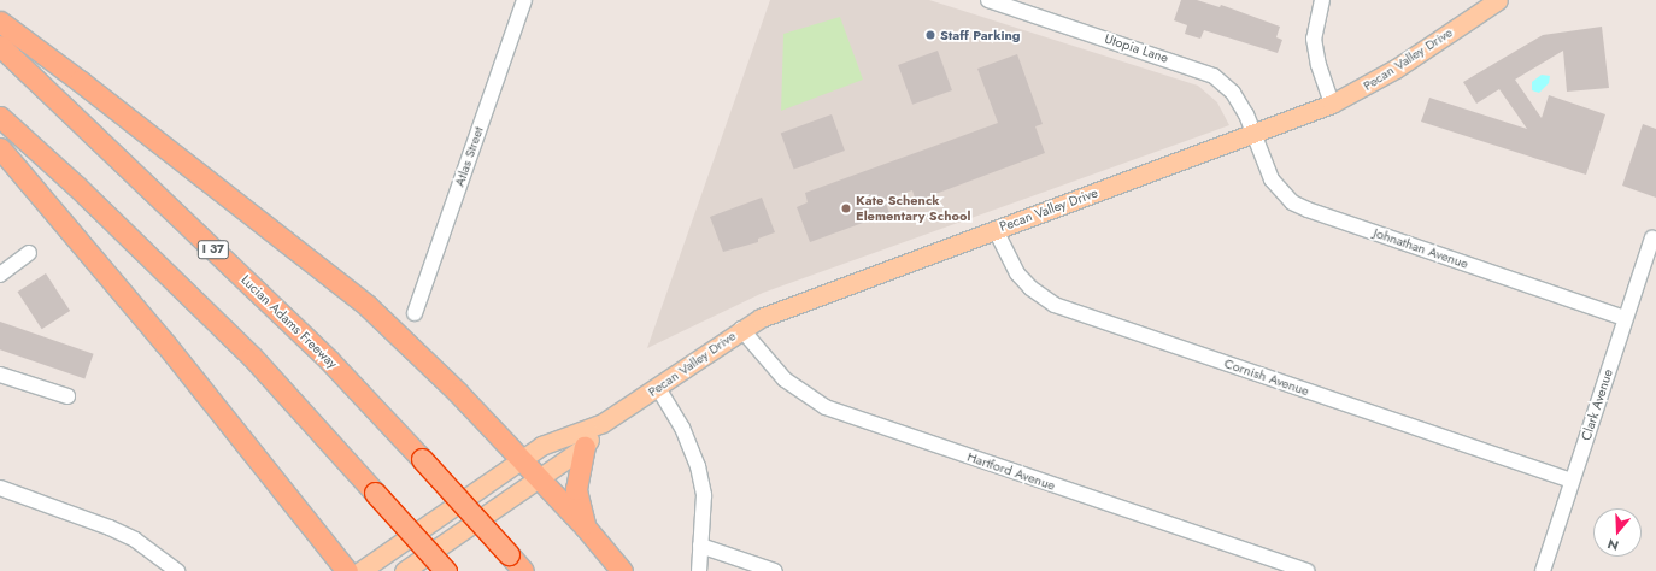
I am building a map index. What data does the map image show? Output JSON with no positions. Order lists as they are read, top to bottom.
{
  "streets": {
    "highway": ["I 37", "Lucian Adams Freeway"],
    "main road": ["Pecan Valley Drive"],
    "street": [
      "Utopia Lane",
      "Atlas Street",
      "Johnathan Avenue",
      "Cornish Avenue",
      "Clark Avenue",
      "Hartford Avenue"
    ]
  },
  "crossings": [
    ["Utopia Lane", "Pecan Valley Drive"],
    ["Utopia Lane", "Johnathan Avenue"],
    ["Pecan Valley Drive", "Johnathan Avenue"],
    ["Pecan Valley Drive", "Cornish Avenue"],
    ["Pecan Valley Drive", "Hartford Avenue"],
    ["Johnathan Avenue", "Clark Avenue"],
    ["Cornish Avenue", "Clark Avenue"]
  ],
  "places": ["Staff Parking", "Kate Schenck Elementary School"],
  "north": "bottom"
}
